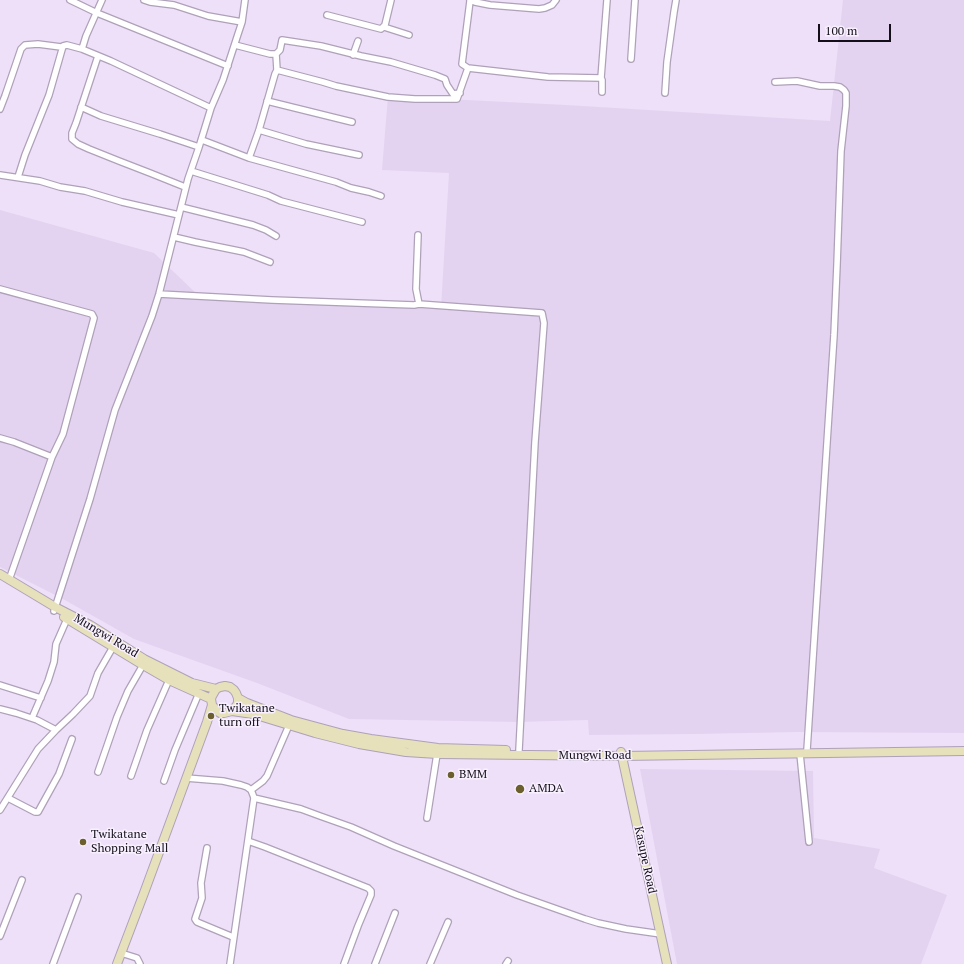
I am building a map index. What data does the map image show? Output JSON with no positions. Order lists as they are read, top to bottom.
{
  "streets": {
    "main road": ["Mungwi Road", "Kasupe Road"]
  },
  "crossings": [
    ["Mungwi Road", "Kasupe Road"]
  ],
  "places": [
    "Twikatane turn off",
    "BMM",
    "AMDA",
    "Twikatane Shopping Mall"
  ],
  "scale_bar": "100 m"
}
